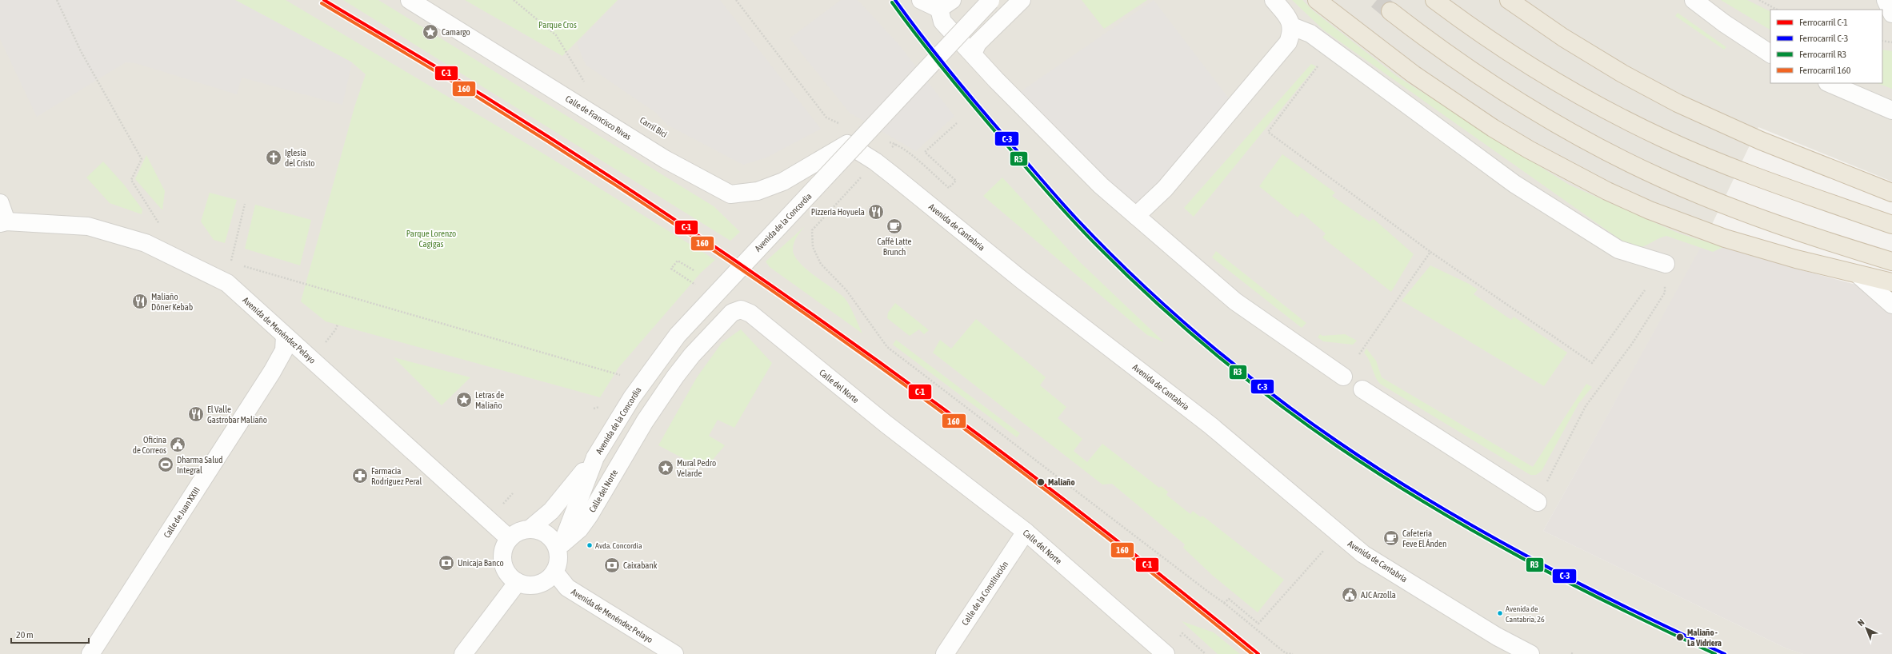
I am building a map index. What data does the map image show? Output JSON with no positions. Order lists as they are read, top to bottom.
{
  "streets": {
    "street": [
      "Calle de Francisco Rivas",
      "Avenida de la Concordia",
      "Avenida de Cantabria",
      "Avenida de Menéndez Pelayo",
      "Calle del Norte",
      "Calle de Juan XXIII",
      "Calle de la Constitución"
    ]
  },
  "crossings": [
    ["Calle de Francisco Rivas", "Avenida de Cantabria"],
    ["Avenida de la Concordia", "Avenida de Menéndez Pelayo"],
    ["Avenida de la Concordia", "Calle del Norte"],
    ["Avenida de Menéndez Pelayo", "Calle del Norte"],
    ["Avenida de Menéndez Pelayo", "Calle de Juan XXIII"],
    ["Calle del Norte", "Calle de la Constitución"]
  ],
  "parks": ["Parque Cros", "Parque Lorenzo Cagigas"],
  "places": {
    "place": ["Camargo", "Letras de Maliaño", "Mural Pedro Velarde"],
    "church": ["Iglesia del Cristo"],
    "restaurant": ["Pizzería Hoyuela", "Maliaño Döner Kebab", "El Valle Gastrobar Maliaño"],
    "cafe": ["Caffè Latte Brunch", "Cafeteria Feve El Ánden"],
    "public building": ["Oficina de Correos", "AJC Arzolla"],
    "sports": ["Dharma Salud Integral"],
    "pharmacy": ["Farmacia Rodríguez Peral"],
    "other": [
      "Maliaño",
      "Avda. Concordia",
      "Avenida de Cantabria, 26",
      "Maliaño - La Vidriera"
    ],
    "bank": ["Unicaja Banco", "Caixabank"]
  },
  "lines": [
    "rail line C-1",
    "rail line C-3",
    "rail line R3",
    "rail line 160"
  ],
  "legend": [
    "Ferrocarril C-1",
    "Ferrocarril C-3",
    "Ferrocarril R3",
    "Ferrocarril 160"
  ],
  "scale_bar": "20 m",
  "north": "top left"
}
